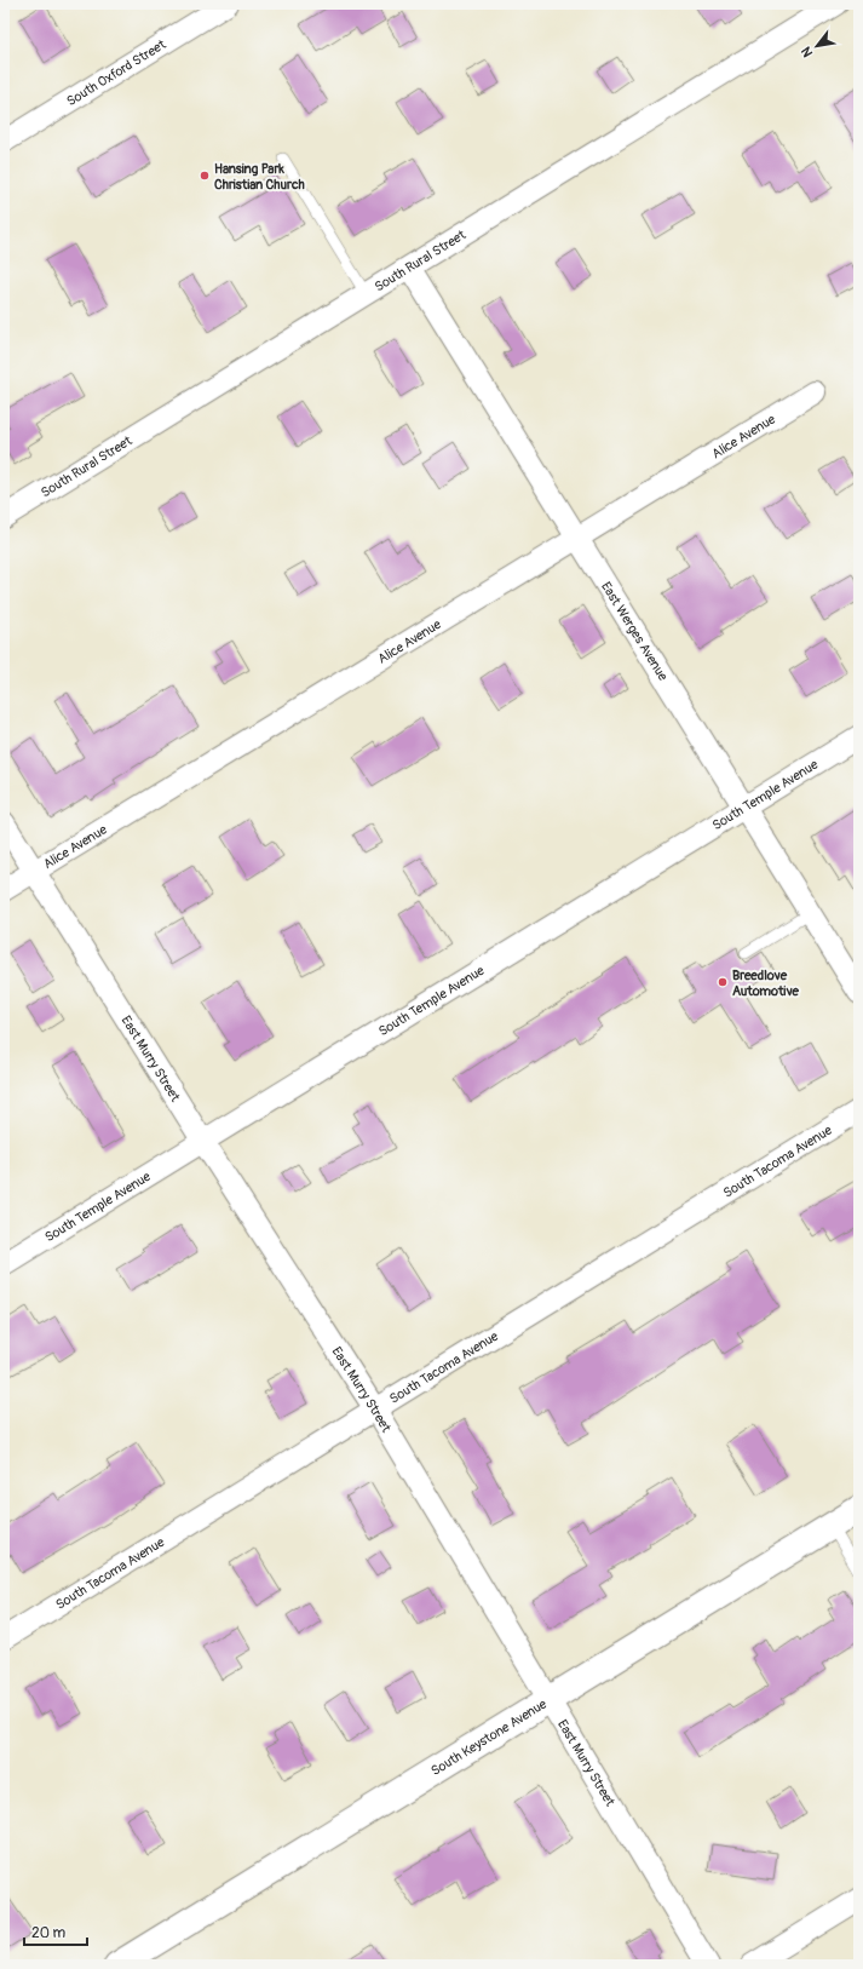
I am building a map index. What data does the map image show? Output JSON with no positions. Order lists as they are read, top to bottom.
{
  "streets": {
    "main road": ["South Keystone Avenue"],
    "street": [
      "South Oxford Street",
      "South Rural Street",
      "Alice Avenue",
      "East Werges Avenue",
      "South Temple Avenue",
      "East Murry Street",
      "South Tacoma Avenue"
    ]
  },
  "crossings": [
    ["South Rural Street", "East Werges Avenue"],
    ["Alice Avenue", "East Werges Avenue"],
    ["Alice Avenue", "East Murry Street"],
    ["East Werges Avenue", "South Temple Avenue"],
    ["South Temple Avenue", "East Murry Street"],
    ["East Murry Street", "South Tacoma Avenue"],
    ["East Murry Street", "South Keystone Avenue"]
  ],
  "places": ["Hansing Park Christian Church", "Breedlove Automotive"],
  "scale_bar": "20 m",
  "north": "bottom left"
}
